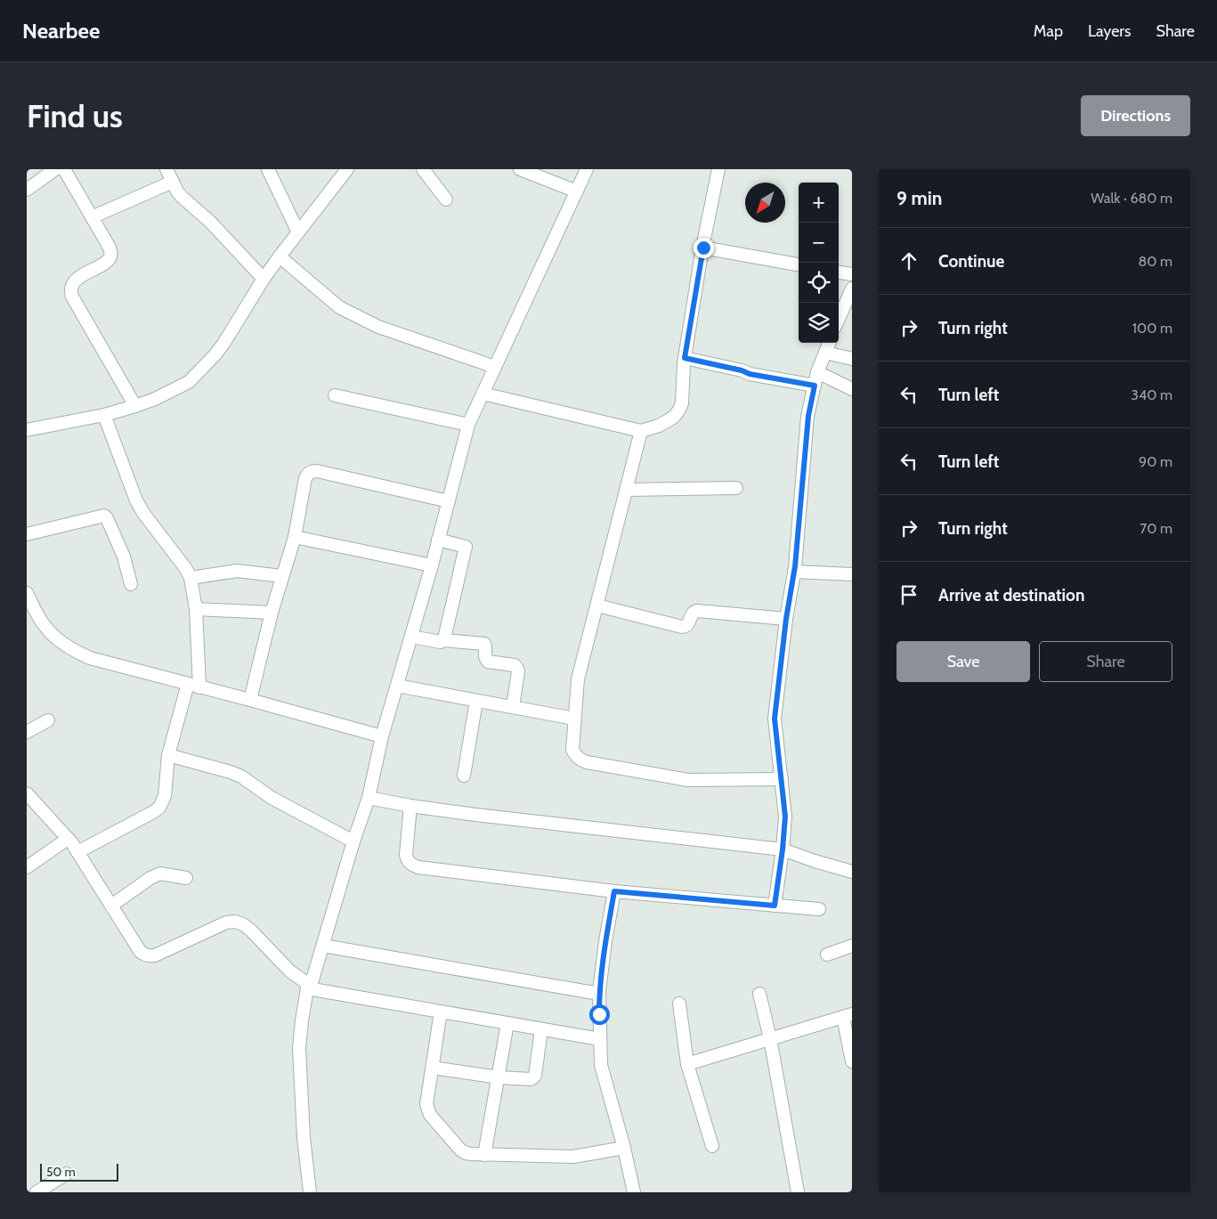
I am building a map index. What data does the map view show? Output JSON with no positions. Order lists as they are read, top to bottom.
{
  "scale_bar": "50 m",
  "north": "bottom left",
  "page": {
    "header": "Nearbee",
    "nav": ["Map", "Layers", "Share"],
    "buttons": [
      "Directions",
      ["Save", "Share"]
    ],
    "title": "Find us",
    "heading": ["9 min", "Walk · 680 m"],
    "map_buttons": ["+", "−"],
    "list": [
      ["Continue", "80 m"],
      ["Turn right", "100 m"],
      ["Turn left", "340 m"],
      ["Turn left", "90 m"],
      ["Turn right", "70 m"],
      "Arrive at destination"
    ],
    "scale": "50 m"
  }
}
